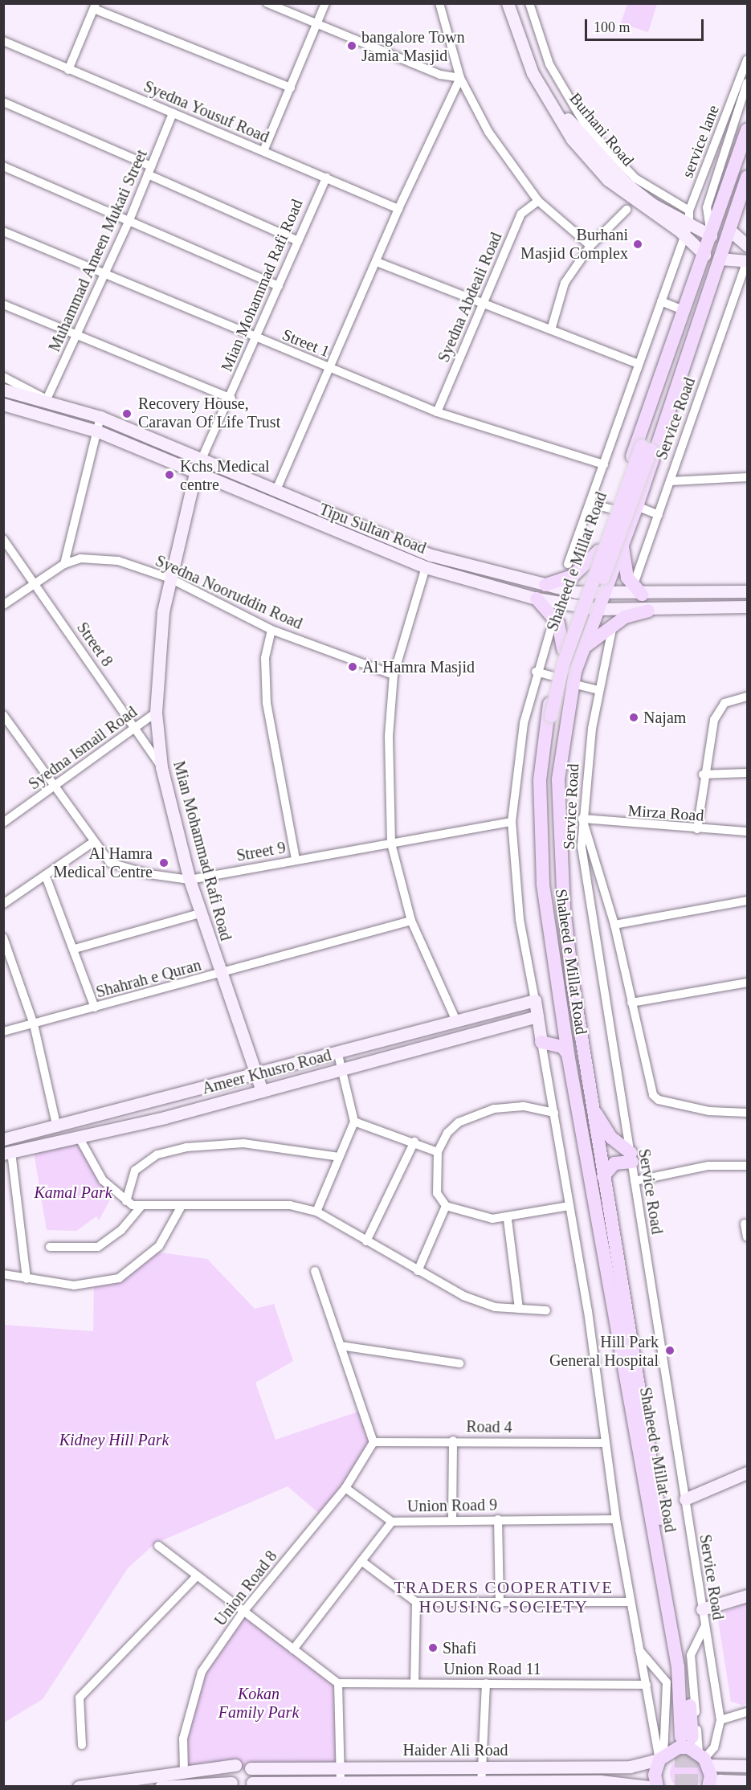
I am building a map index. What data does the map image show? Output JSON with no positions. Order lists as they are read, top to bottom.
{
  "streets": {
    "main road": [
      "Burhani Road",
      "Mian Mohammad Rafi Road",
      "Tipu Sultan Road",
      "Shaheed e Millat Road",
      "Ameer Khusro Road",
      "Haider Ali Road"
    ],
    "street": [
      "Syedna Yousuf Road",
      "service lane",
      "Muhammad Ameen Mukati Street",
      "Syedna Abdeali Road",
      "Street 1",
      "Service Road",
      "Syedna Nooruddin Road",
      "Street 8",
      "Syedna Ismail Road",
      "Mirza Road",
      "Street 9",
      "Shahrah e Quran",
      "Road 4",
      "Union Road 9",
      "Union Road 8",
      "Union Road 11"
    ]
  },
  "crossings": [
    ["Syedna Yousuf Road", "Muhammad Ameen Mukati Street"],
    ["Syedna Yousuf Road", "Mian Mohammad Rafi Road"],
    ["Burhani Road", "service lane"],
    ["Burhani Road", "Shaheed e Millat Road"],
    ["service lane", "Street 1"],
    ["Muhammad Ameen Mukati Street", "Street 1"],
    ["Muhammad Ameen Mukati Street", "Tipu Sultan Road"],
    ["Mian Mohammad Rafi Road", "Street 1"],
    ["Mian Mohammad Rafi Road", "Tipu Sultan Road"],
    ["Mian Mohammad Rafi Road", "Syedna Nooruddin Road"],
    ["Mian Mohammad Rafi Road", "Street 8"],
    ["Mian Mohammad Rafi Road", "Syedna Ismail Road"],
    ["Mian Mohammad Rafi Road", "Street 9"],
    ["Mian Mohammad Rafi Road", "Shahrah e Quran"],
    ["Mian Mohammad Rafi Road", "Ameer Khusro Road"],
    ["Syedna Abdeali Road", "Street 1"],
    ["Service Road", "Tipu Sultan Road"],
    ["Service Road", "Mirza Road"],
    ["Tipu Sultan Road", "Shaheed e Millat Road"],
    ["Syedna Nooruddin Road", "Street 8"],
    ["Street 8", "Syedna Ismail Road"],
    ["Syedna Ismail Road", "Street 9"],
    ["Road 4", "Union Road 8"]
  ],
  "districts": ["TRADERS COOPERATIVE HOUSING SOCIETY"],
  "parks": ["Kamal Park", "Kidney Hill Park", "Kokan Family Park"],
  "places": [
    "bangalore Town Jamia Masjid",
    "Burhani Masjid Complex",
    "Recovery House, Caravan Of Life Trust",
    "Kchs Medical centre",
    "Al Hamra Masjid",
    "Najam",
    "Al Hamra Medical Centre",
    "Hill Park General Hospital",
    "Shafi"
  ],
  "scale_bar": "100 m"
}
